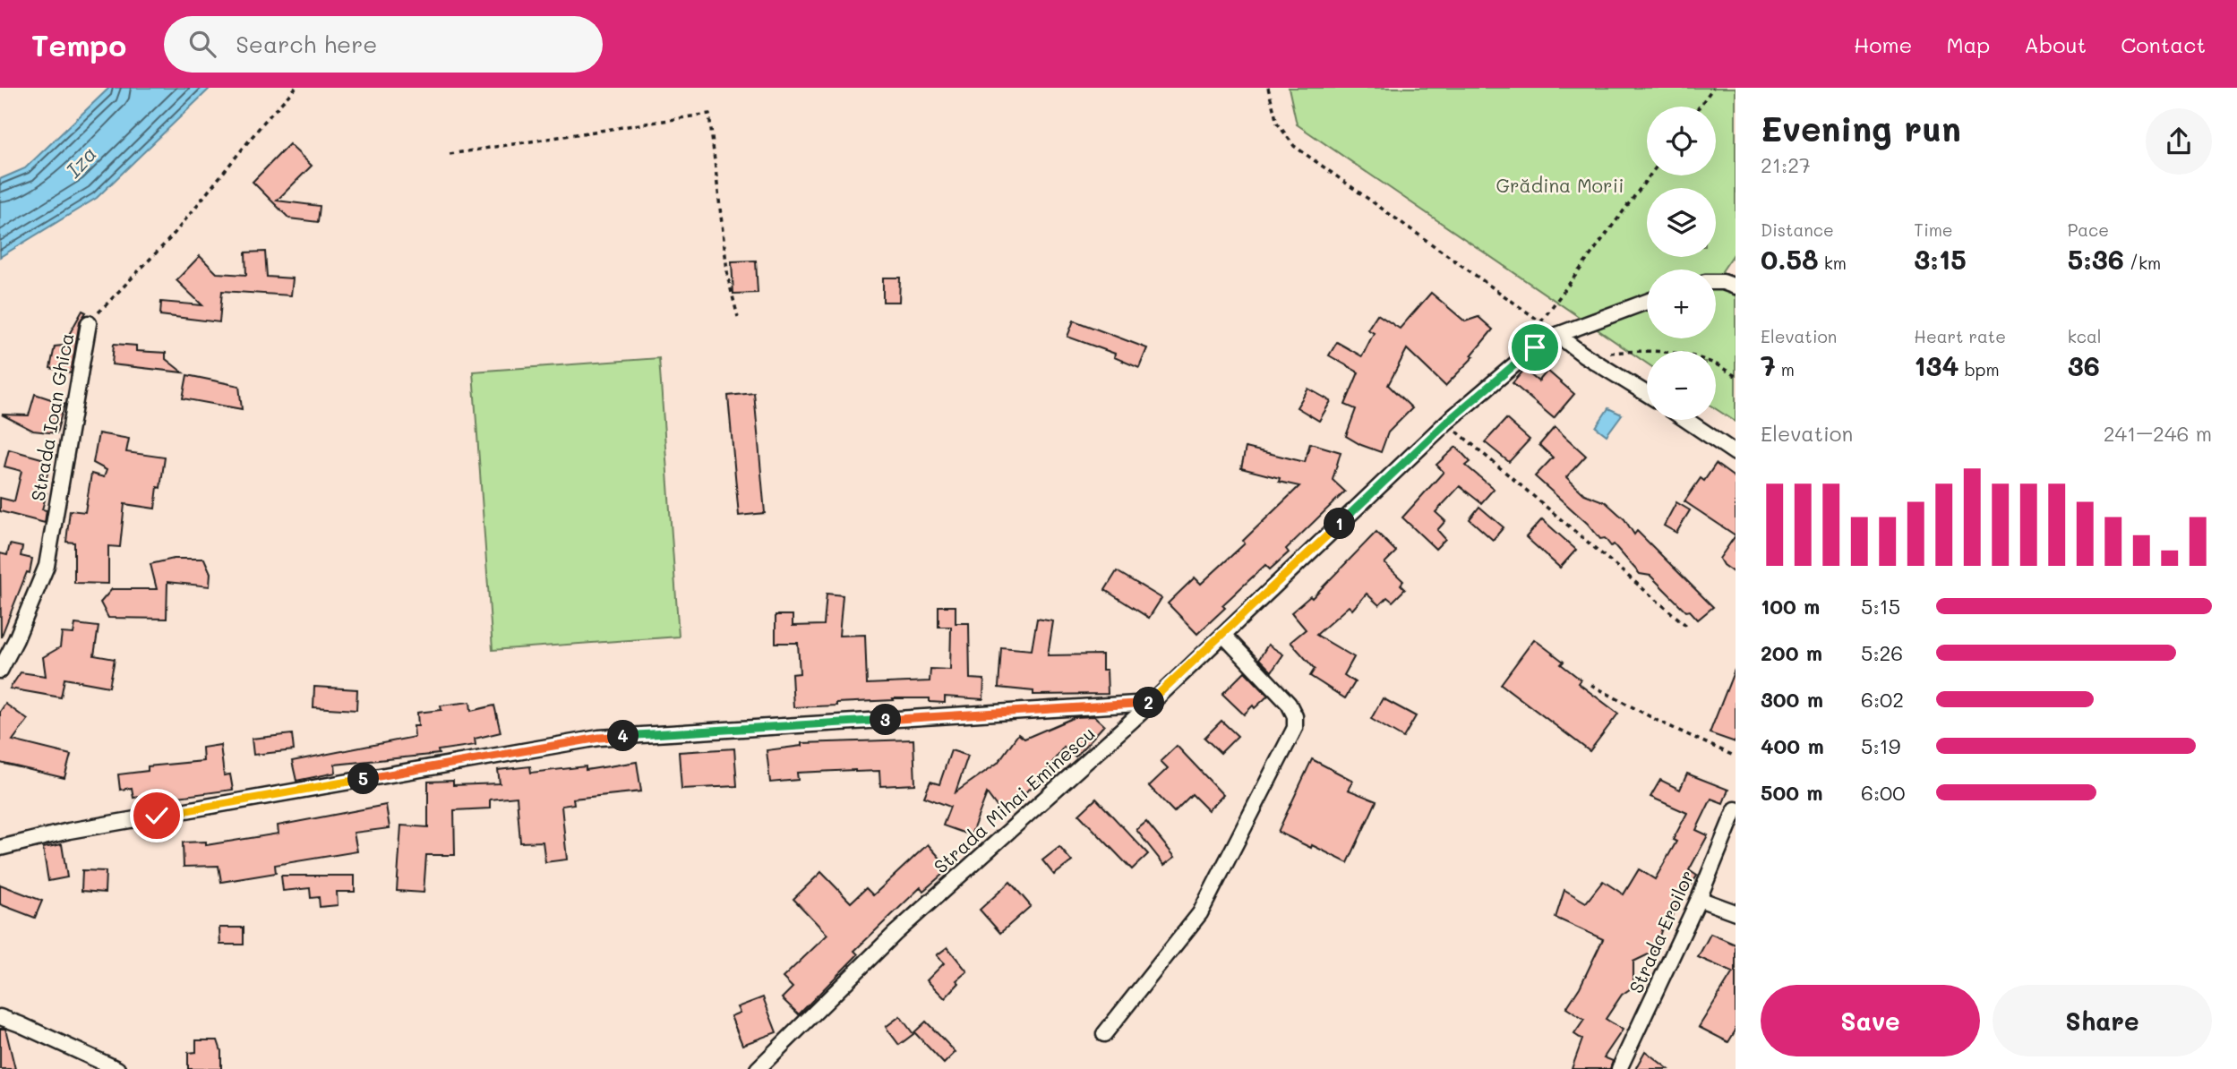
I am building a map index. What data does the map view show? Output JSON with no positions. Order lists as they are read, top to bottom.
{
  "streets": {
    "street": ["Strada Ioan Ghica", "Strada Mihai Eminescu", "Strada Eroilor"]
  },
  "water": ["Iza"],
  "parks": ["Grădina Morii"],
  "page": {
    "header": "Tempo",
    "search": "Search here",
    "nav": [
      "Home",
      "Map",
      "About",
      "Contact"
    ],
    "heading": ["Evening run", "21:27"],
    "map_buttons": ["+", "−"],
    "stats": [
      ["Distance", "0.58 km"],
      ["Time", "3:15"],
      ["Pace", "5:36 /km"],
      ["Elevation", "7 m"],
      ["Heart rate", "134 bpm"],
      ["kcal", "36"]
    ],
    "chart": ["Elevation", "241–246 m"],
    "pins": [
      "1",
      "2",
      "3",
      "4",
      "5"
    ],
    "list": [
      {
        "name": "100 m",
        "note": "5:15"
      },
      {
        "name": "200 m",
        "note": "5:26"
      },
      {
        "name": "300 m",
        "note": "6:02"
      },
      {
        "name": "400 m",
        "note": "5:19"
      },
      {
        "name": "500 m",
        "note": "6:00"
      }
    ],
    "buttons": ["Save", "Share"]
  }
}
